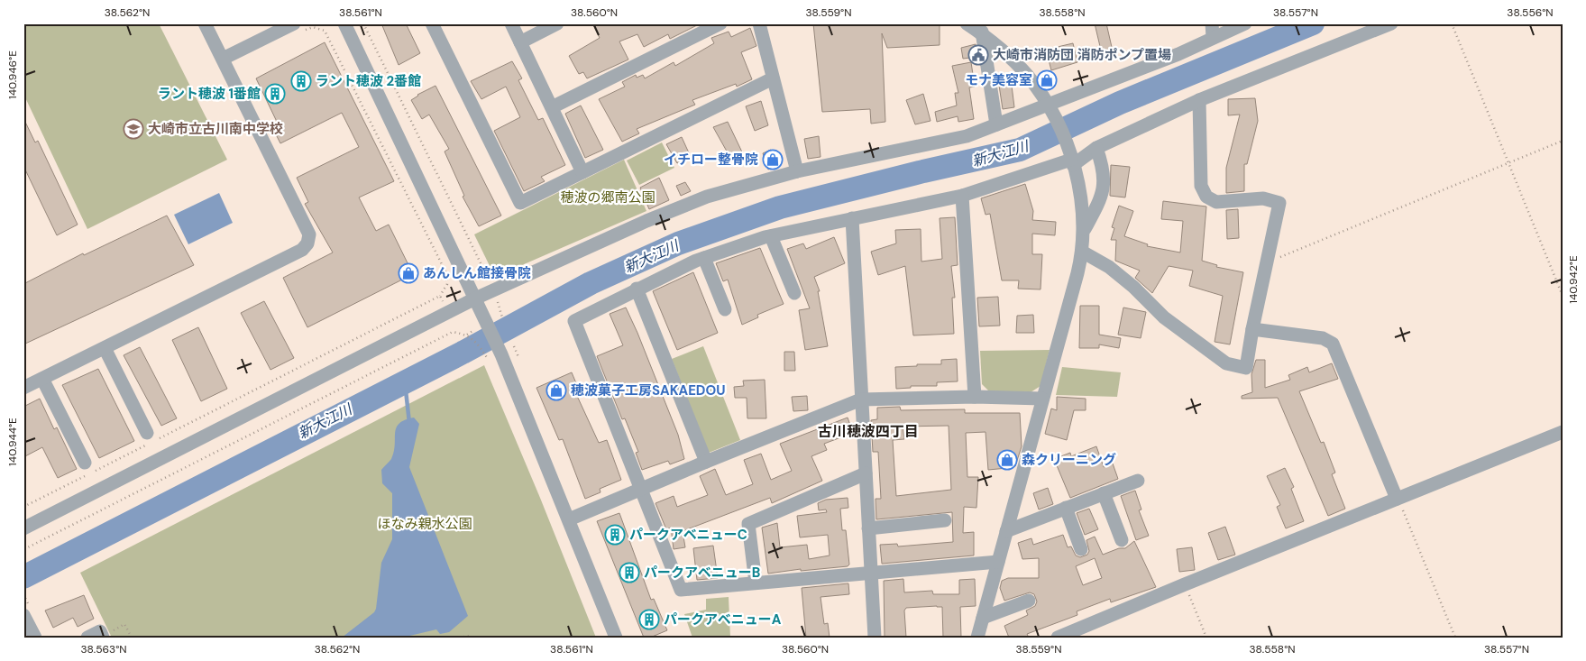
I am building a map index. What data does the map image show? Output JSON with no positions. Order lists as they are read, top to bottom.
{
  "districts": ["古川穂波四丁目"],
  "water": ["新大江川"],
  "parks": ["穂波の郷南公園", "ほなみ親水公園"],
  "places": {
    "public building": ["大崎市消防団 消防ポンプ置場"],
    "shop": [
      "モナ美容室",
      "イチロー整骨院",
      "あんしん館接骨院",
      "穂波菓子工房SAKAEDOU",
      "森クリーニング"
    ],
    "building": [
      "ラント穂波 2番館",
      "ラント穂波 1番館",
      "パークアベニューC",
      "パークアベニューB",
      "パークアベニューA"
    ],
    "school or university": ["大崎市立古川南中学校"]
  },
  "coordinates": [
    "38.562°N",
    "38.561°N",
    "38.560°N",
    "38.559°N",
    "38.558°N",
    "38.557°N",
    "38.556°N",
    "140.946°E",
    "140.942°E",
    "140.944°E",
    "38.563°N"
  ]
}
